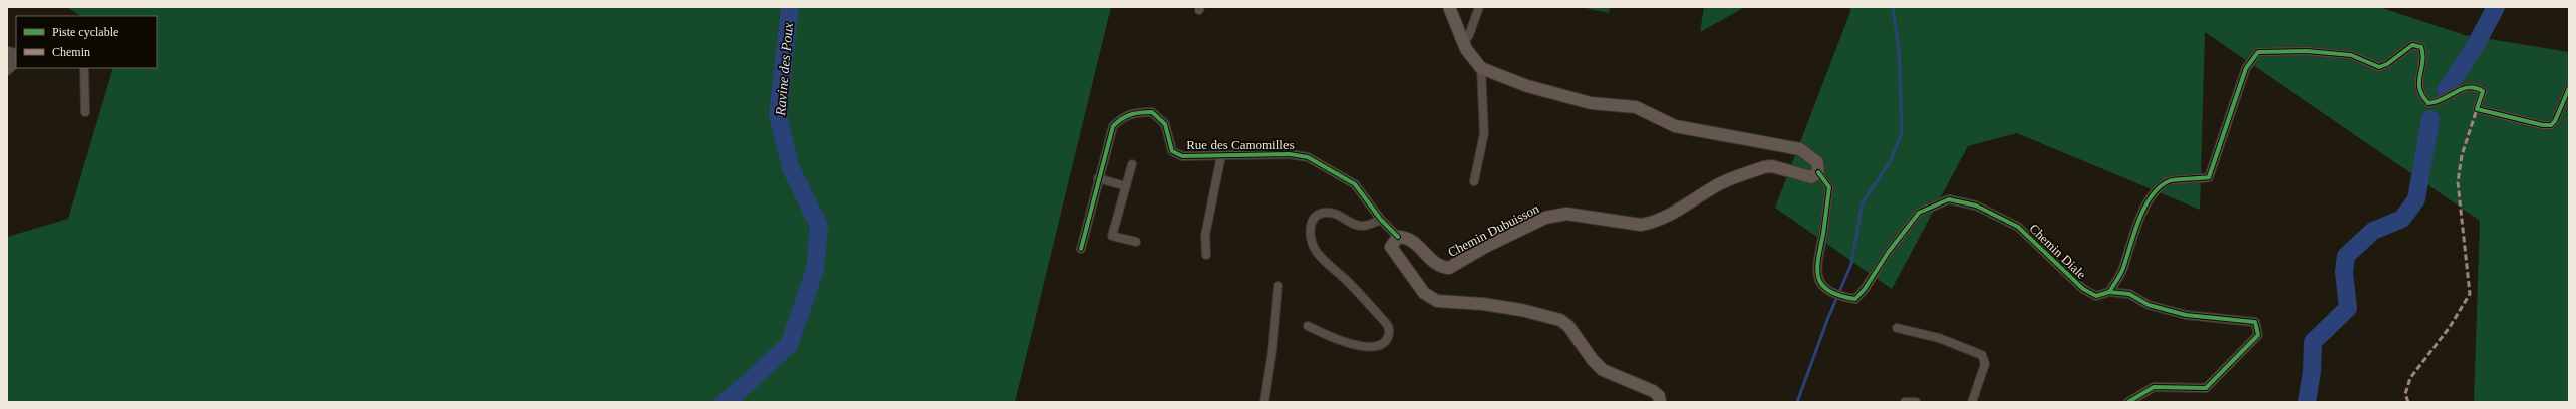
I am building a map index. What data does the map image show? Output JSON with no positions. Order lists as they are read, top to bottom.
{
  "streets": {
    "main road": ["Chemin Dubuisson"],
    "street": ["Rue des Camomilles", "Chemin Diale"]
  },
  "crossings": [
    ["Rue des Camomilles", "Chemin Dubuisson"],
    ["Chemin Dubuisson", "Chemin Diale"]
  ],
  "water": ["Ravine des Poux"],
  "legend": ["Piste cyclable", "Chemin"]
}
